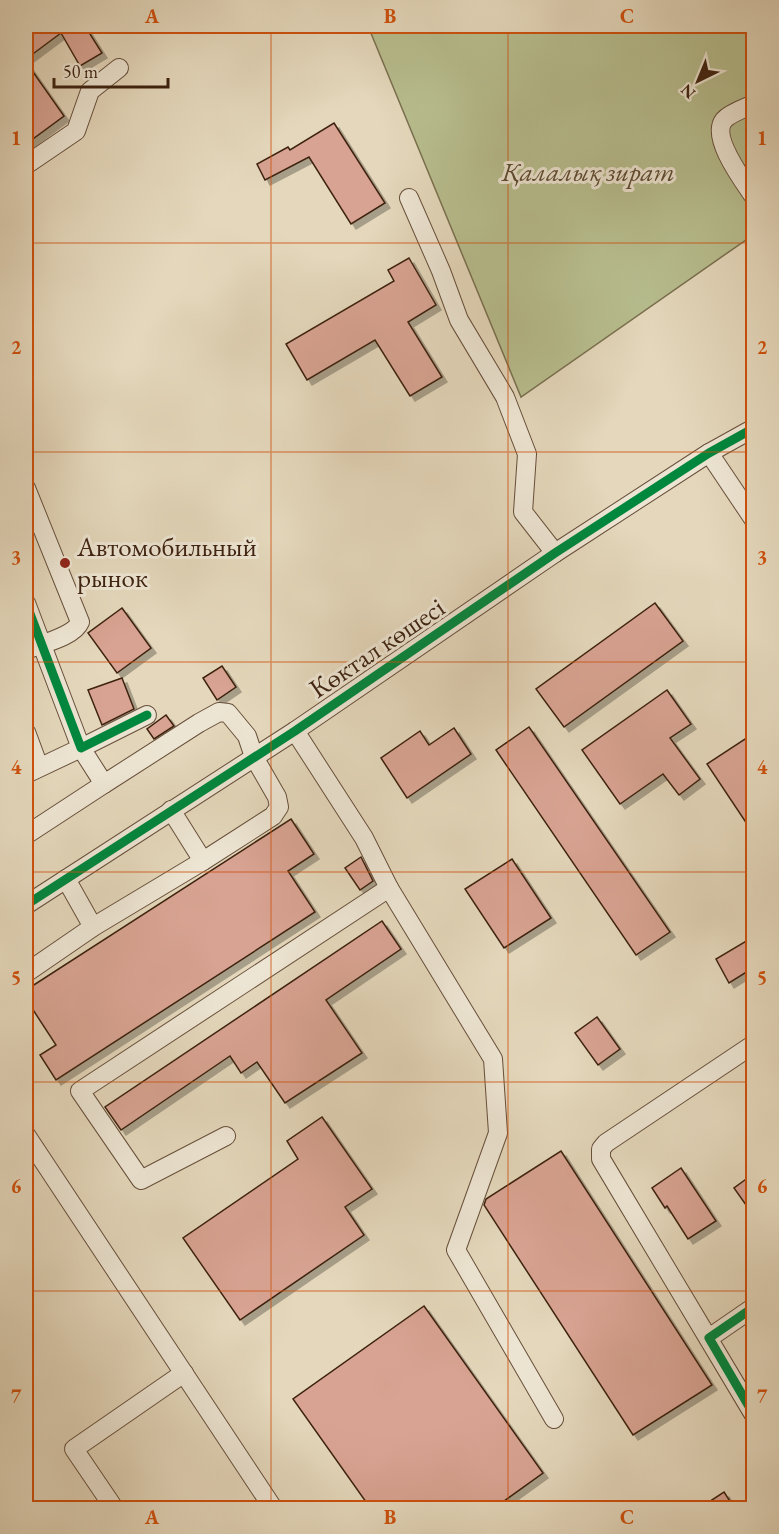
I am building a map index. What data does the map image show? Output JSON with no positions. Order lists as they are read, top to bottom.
{
  "streets": {
    "street": ["Көктал көшесі"]
  },
  "parks": ["Қалалық зират"],
  "places": ["Автомобильный рынок"],
  "scale_bar": "50 m",
  "north": "bottom left",
  "grid": {
    "columns": ["A", "B", "C"],
    "rows": [
      "1",
      "2",
      "3",
      "4",
      "5",
      "6",
      "7"
    ]
  }
}
